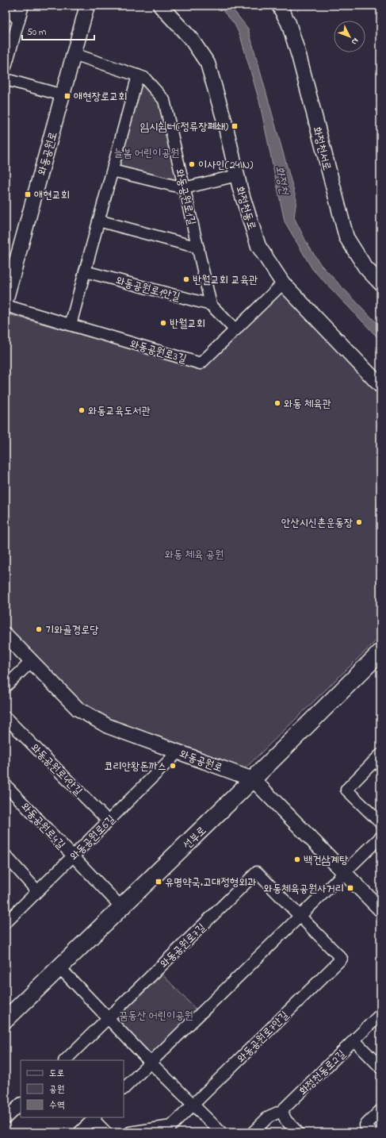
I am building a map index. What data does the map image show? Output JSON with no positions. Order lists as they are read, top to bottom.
{
  "streets": {
    "main road": ["선부로"],
    "street": [
      "화정천서로",
      "와동공원로",
      "와동공원로1길",
      "화정천동로",
      "와동공원로1안길",
      "와동공원로3길",
      "와동공원로4안길",
      "와동공원로4길",
      "와동공원로6길",
      "와동공원로7길",
      "와동공원로7안길",
      "화정천동로2길"
    ]
  },
  "crossings": [
    ["와동공원로", "와동공원로1길"],
    ["와동공원로", "와동공원로6길"],
    ["와동공원로", "선부로"],
    ["와동공원로1길", "와동공원로1안길"],
    ["화정천동로", "와동공원로3길"],
    ["와동공원로4안길", "와동공원로6길"],
    ["와동공원로4길", "와동공원로6길"],
    ["와동공원로4길", "선부로"],
    ["와동공원로7길", "와동공원로7안길"]
  ],
  "water": ["화정천"],
  "parks": ["늘봄 어린이공원", "와동 체육 공원", "꿈동산 어린이공원"],
  "places": {
    "transit": [
      "애현장로교회",
      "임시쉼터(정류장폐쇄)",
      "애현교회",
      "유명약국.고대정형외과",
      "와동체육공원사거리"
    ],
    "other": [
      "이사인(24IN)",
      "반월교회 교육관",
      "반월교회",
      "와동 체육관",
      "와동교육도서관",
      "안산시신촌운동장",
      "기와골경로당",
      "코리안왕돈까스",
      "백건삼계탕"
    ]
  },
  "legend": ["도로", "공원", "수역"],
  "scale_bar": "50 m",
  "north": "bottom right"
}
